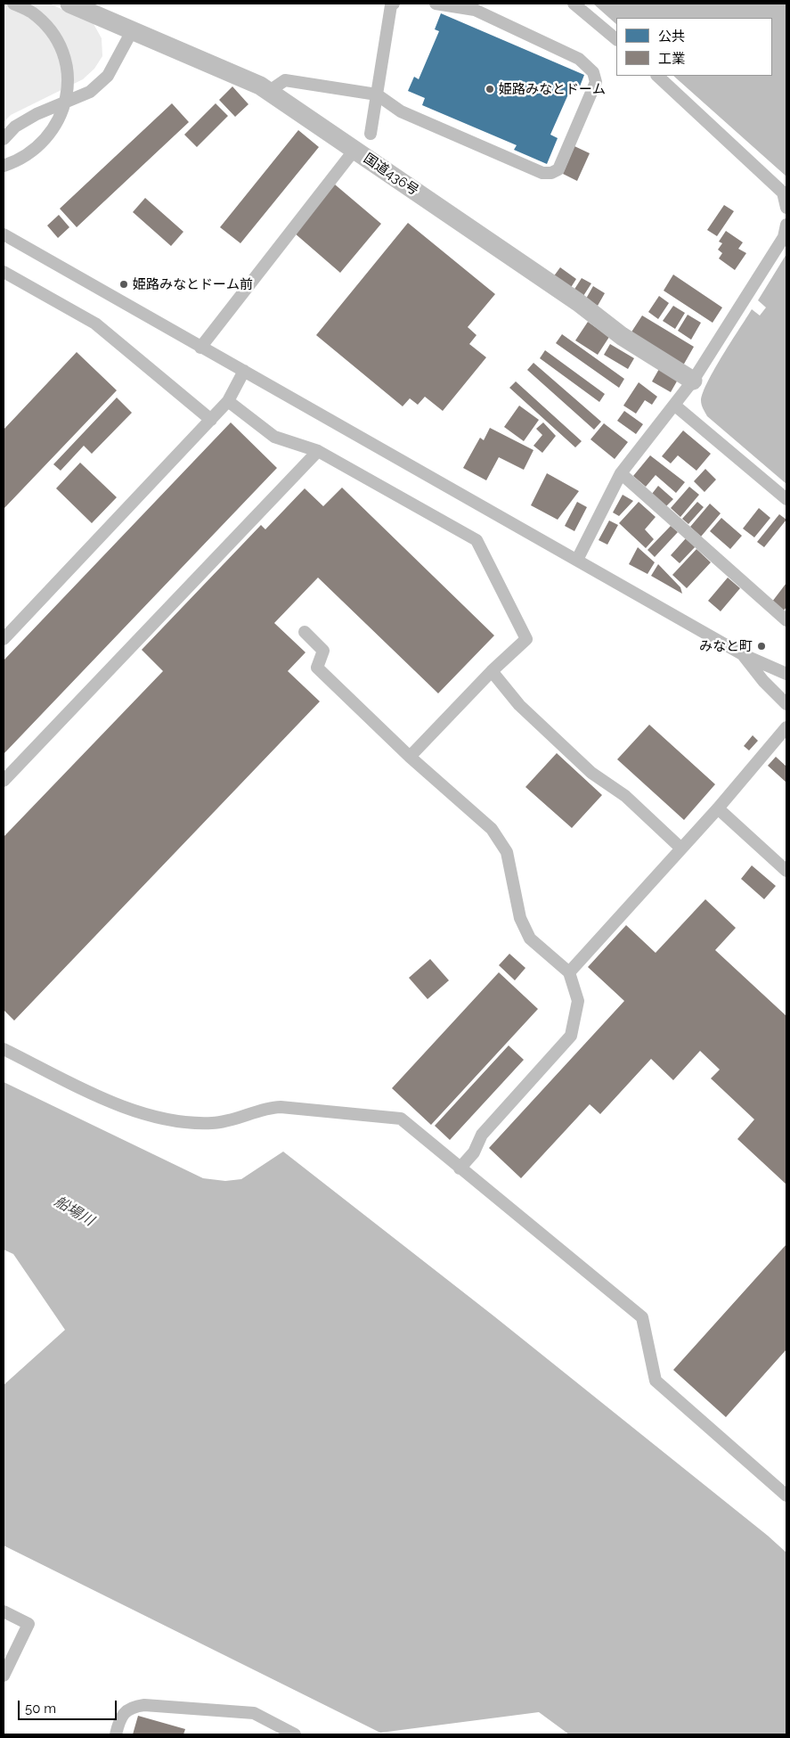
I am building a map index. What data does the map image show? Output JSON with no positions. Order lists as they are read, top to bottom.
{
  "streets": {
    "highway": ["国道436号"]
  },
  "water": ["船場川"],
  "places": ["姫路みなとドーム", "姫路みなとドーム前", "みなと町"],
  "legend": ["公共", "工業"],
  "scale_bar": "50 m"
}
